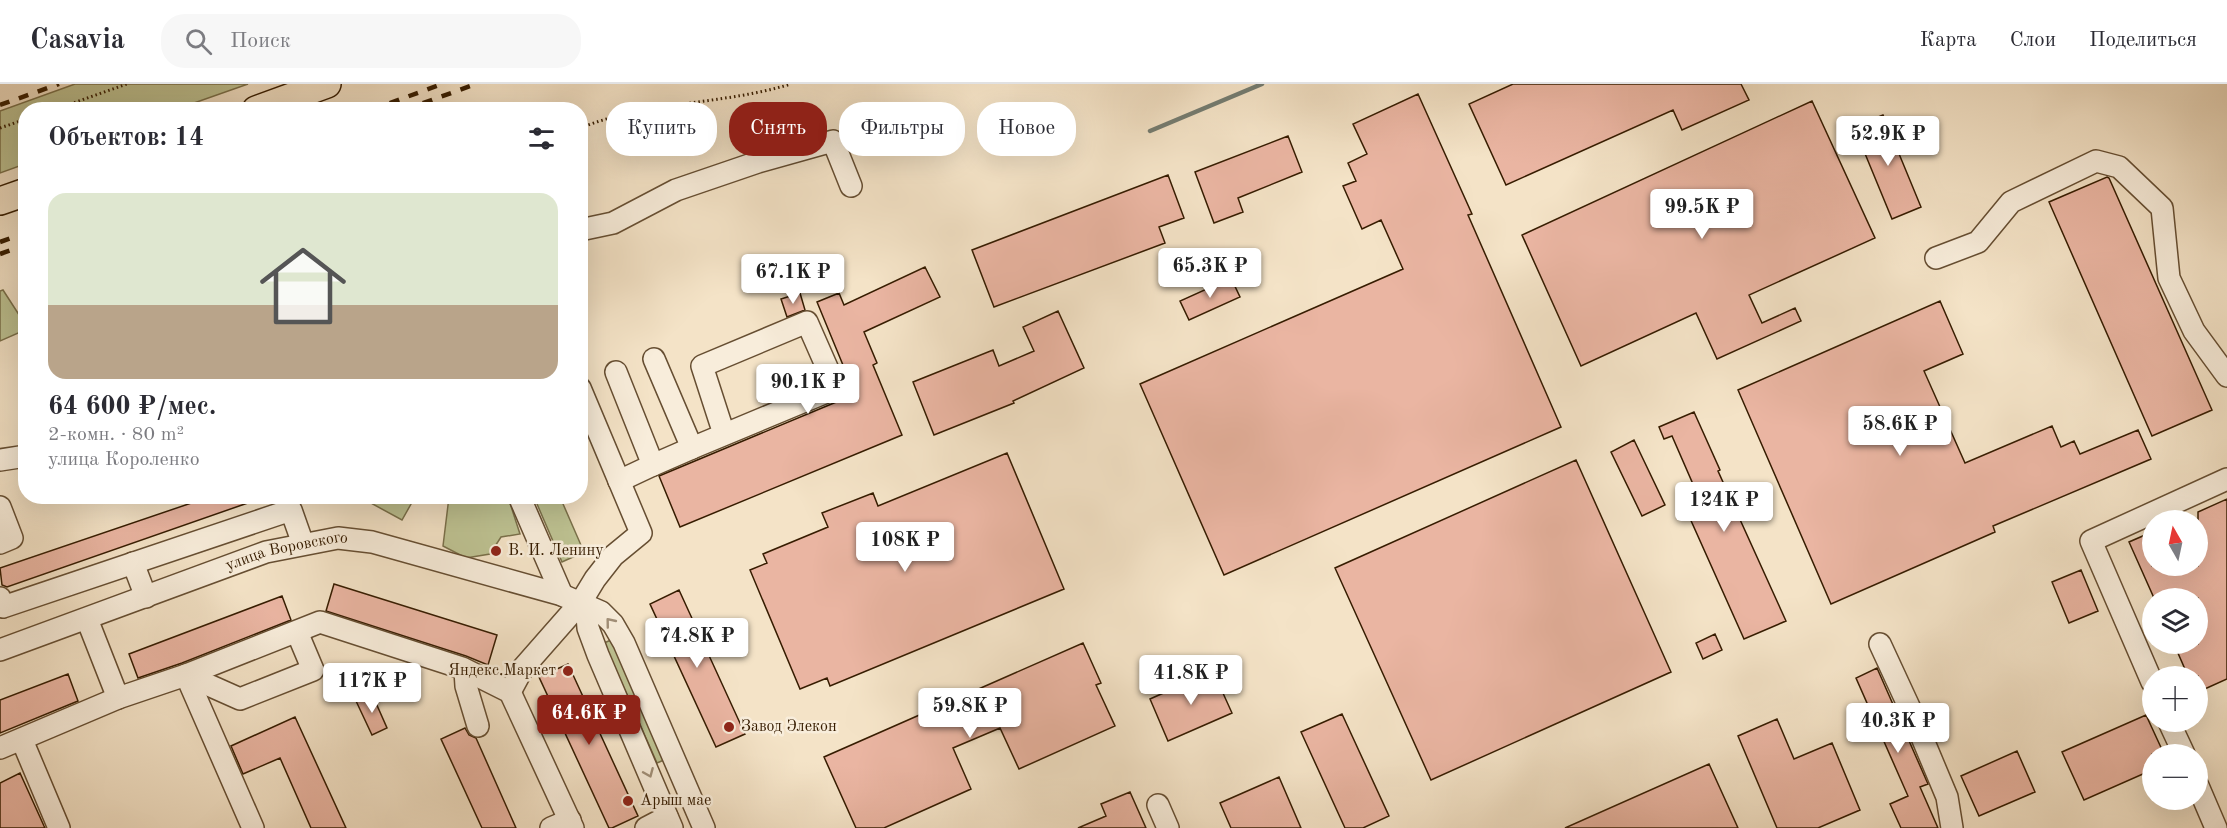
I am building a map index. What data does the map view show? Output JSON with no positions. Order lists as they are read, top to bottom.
{
  "streets": {
    "street": ["улица Воровского"]
  },
  "places": [
    "В. И. Ленину",
    "Яндекс.Маркет",
    "Завод Элекон",
    "Арыш мае"
  ],
  "north": "top",
  "page": {
    "header": "Casavia",
    "search": "Поиск",
    "nav": ["Карта", "Слои", "Поделиться"],
    "chip": [
      "Купить",
      "Снять",
      "Фильтры",
      "Новое"
    ],
    "heading": "Объектов: 14",
    "price": [
      "52.9K ₽",
      "99.5K ₽",
      "65.3K ₽",
      "67.1K ₽",
      "90.1K ₽",
      "58.6K ₽",
      "124K ₽",
      "108K ₽",
      "74.8K ₽",
      "41.8K ₽",
      "117K ₽",
      "59.8K ₽",
      "64.6K ₽",
      "40.3K ₽"
    ],
    "list": [
      {
        "name": "64 600 ₽/мес.",
        "note": "2-комн. · 80 m² · улица Короленко"
      }
    ],
    "map_buttons": ["+", "−"]
  }
}
